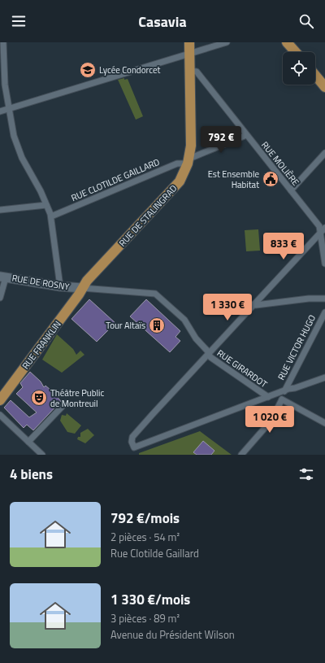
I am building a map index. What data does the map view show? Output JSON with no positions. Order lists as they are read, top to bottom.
{
  "streets": {
    "main road": ["RUE DE STALINGRAD", "RUE DE ROSNY", "RUE FRANKLIN"],
    "street": [
      "RUE MOLIÈRE",
      "RUE CLOTILDE GAILLARD",
      "RUE VICTOR HUGO",
      "RUE GIRARDOT"
    ]
  },
  "crossings": [
    ["RUE MOLIÈRE", "RUE CLOTILDE GAILLARD"],
    ["RUE MOLIÈRE", "RUE DE STALINGRAD"],
    ["RUE CLOTILDE GAILLARD", "RUE DE STALINGRAD"],
    ["RUE DE STALINGRAD", "RUE DE ROSNY"],
    ["RUE DE STALINGRAD", "RUE FRANKLIN"],
    ["RUE DE STALINGRAD", "RUE GIRARDOT"],
    ["RUE DE ROSNY", "RUE FRANKLIN"],
    ["RUE DE ROSNY", "RUE GIRARDOT"],
    ["RUE FRANKLIN", "RUE GIRARDOT"]
  ],
  "places": {
    "school or university": ["Lycée Condorcet"],
    "public building": ["Est Ensemble Habitat"],
    "building": ["Tour Altaïs"],
    "theatre": ["Théâtre Public de Montreuil"]
  },
  "page": {
    "header": "Casavia",
    "price": [
      "792 €",
      "833 €",
      "1 330 €",
      "1 020 €"
    ],
    "heading": "4 biens",
    "list": [
      {
        "name": "792 €/mois",
        "note": "2 pièces · 54 m² · Rue Clotilde Gaillard"
      },
      {
        "name": "1 330 €/mois",
        "note": "3 pièces · 89 m² · Avenue du Président Wilson"
      }
    ]
  }
}
